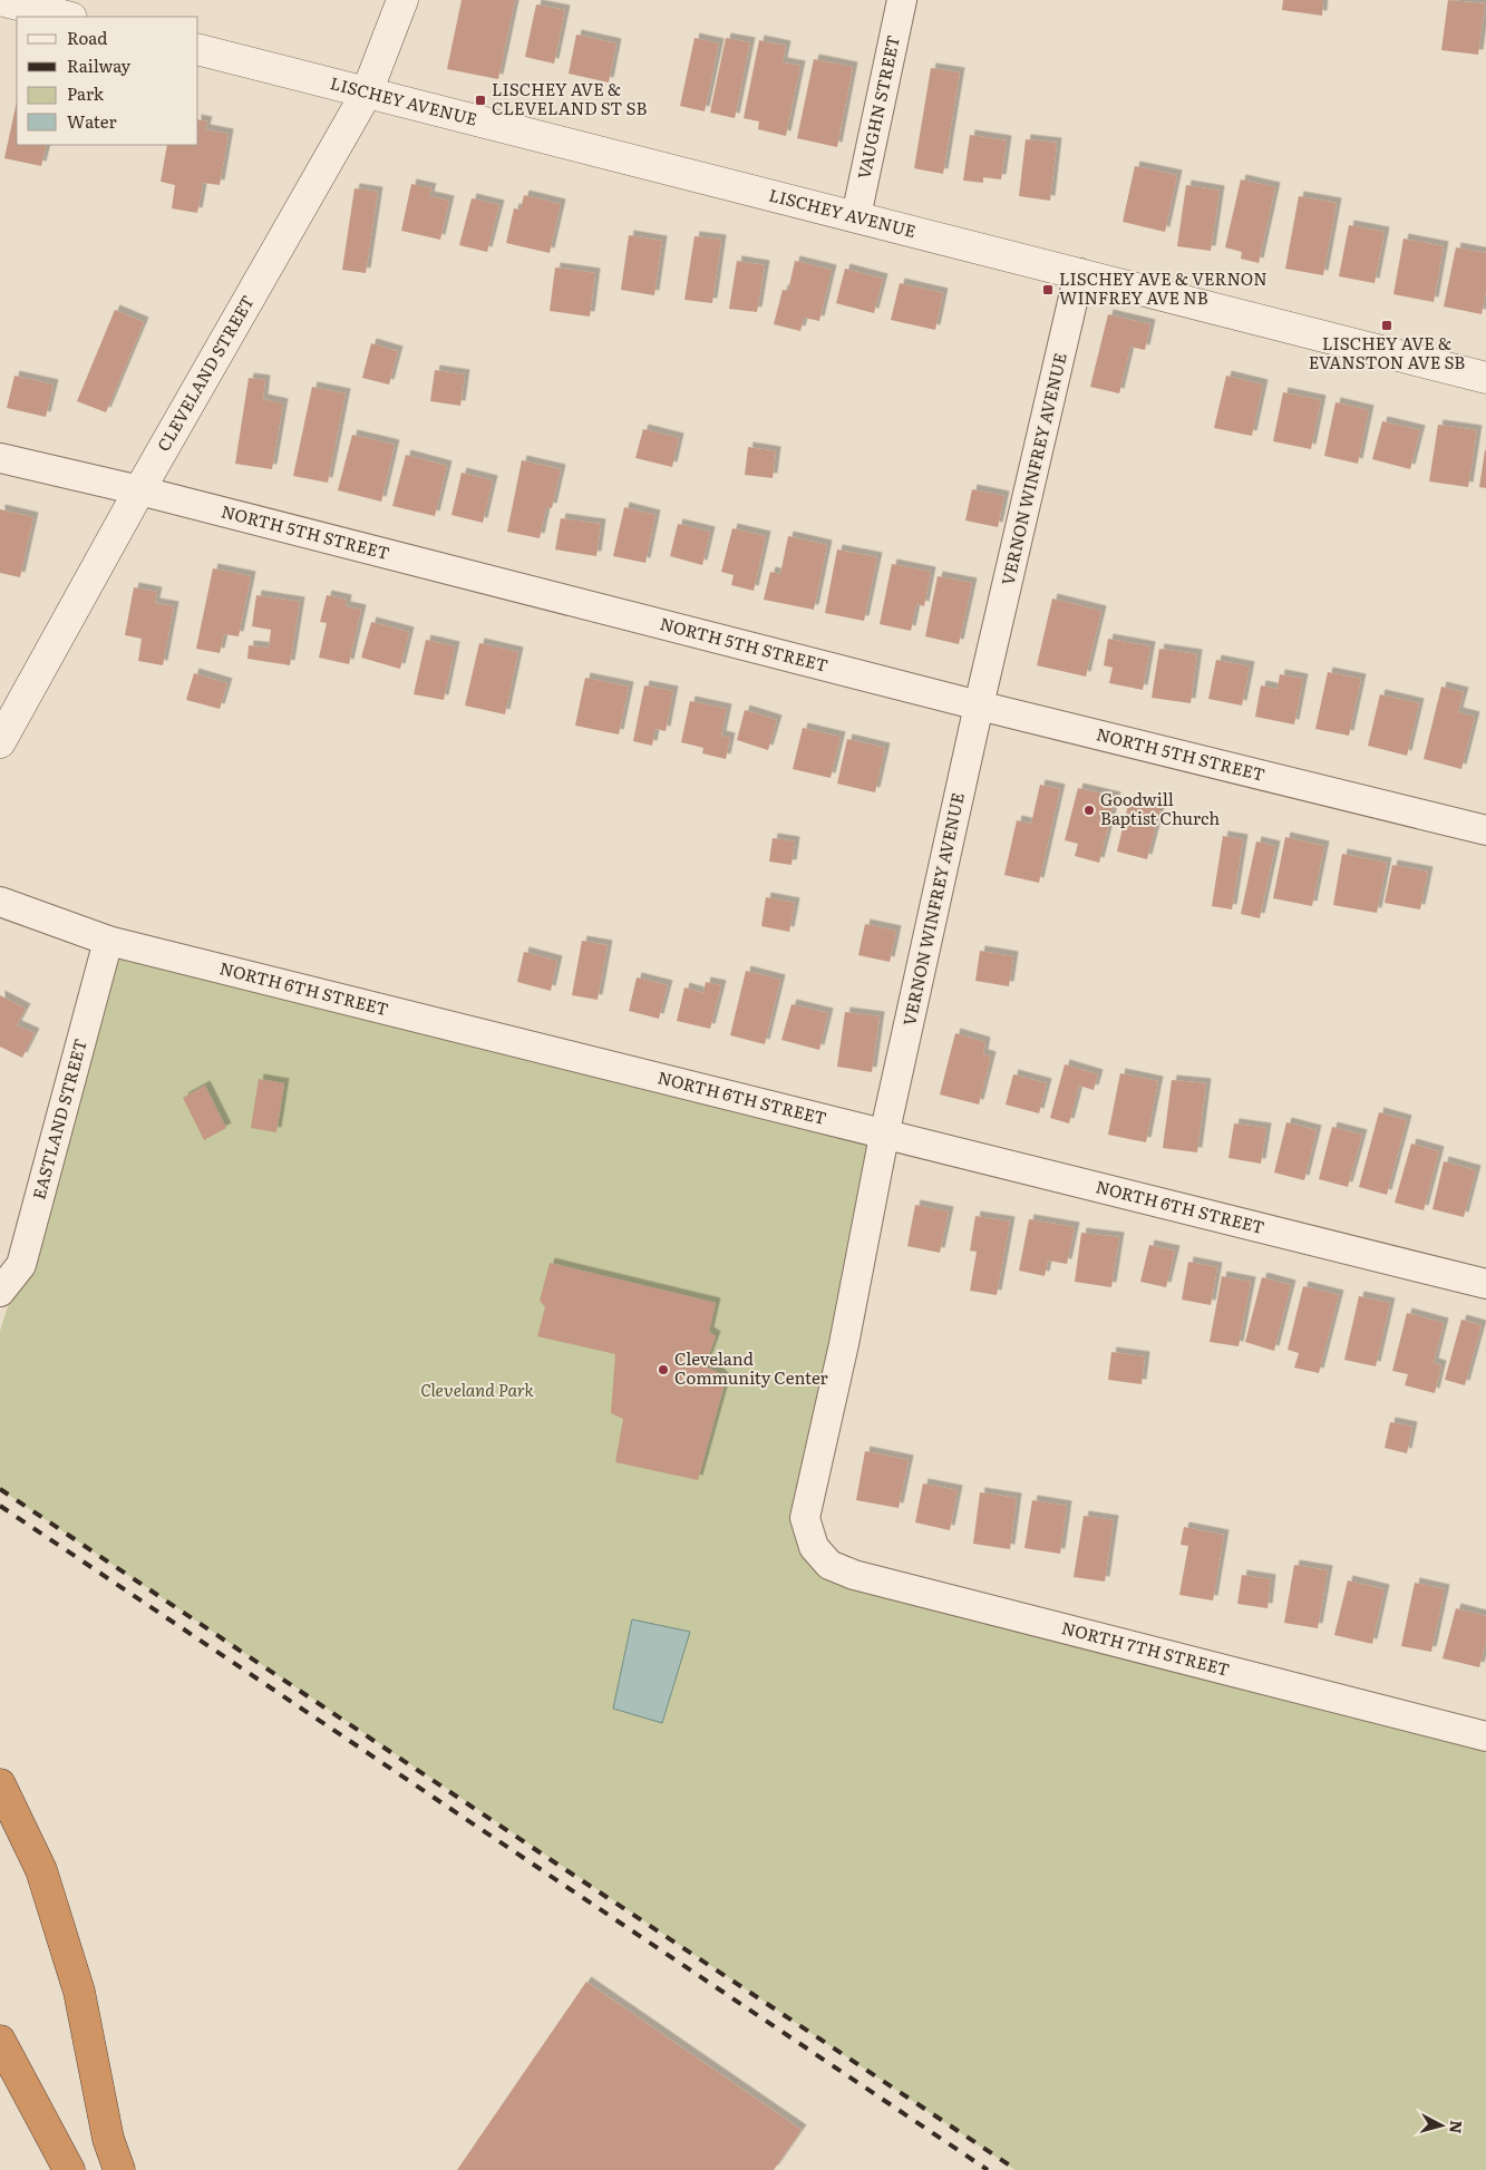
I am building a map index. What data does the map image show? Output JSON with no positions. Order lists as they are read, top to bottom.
{
  "streets": {
    "street": [
      "LISCHEY AVENUE",
      "VAUGHN STREET",
      "CLEVELAND STREET",
      "VERNON WINFREY AVENUE",
      "NORTH 5TH STREET",
      "NORTH 6TH STREET",
      "EASTLAND STREET",
      "NORTH 7TH STREET"
    ]
  },
  "crossings": [
    ["LISCHEY AVENUE", "VAUGHN STREET"],
    ["LISCHEY AVENUE", "CLEVELAND STREET"],
    ["LISCHEY AVENUE", "VERNON WINFREY AVENUE"],
    ["CLEVELAND STREET", "NORTH 5TH STREET"],
    ["VERNON WINFREY AVENUE", "NORTH 5TH STREET"],
    ["VERNON WINFREY AVENUE", "NORTH 6TH STREET"],
    ["VERNON WINFREY AVENUE", "NORTH 7TH STREET"],
    ["NORTH 6TH STREET", "EASTLAND STREET"]
  ],
  "parks": ["Cleveland Park"],
  "places": {
    "transit": ["LISCHEY AVE & CLEVELAND ST SB", "LISCHEY AVE & VERNON WINFREY AVE NB", "LISCHEY AVE & EVANSTON AVE SB"],
    "other": ["Goodwill Baptist Church", "Cleveland Community Center"]
  },
  "legend": [
    "Road",
    "Railway",
    "Park",
    "Water"
  ],
  "north": "right"
}
